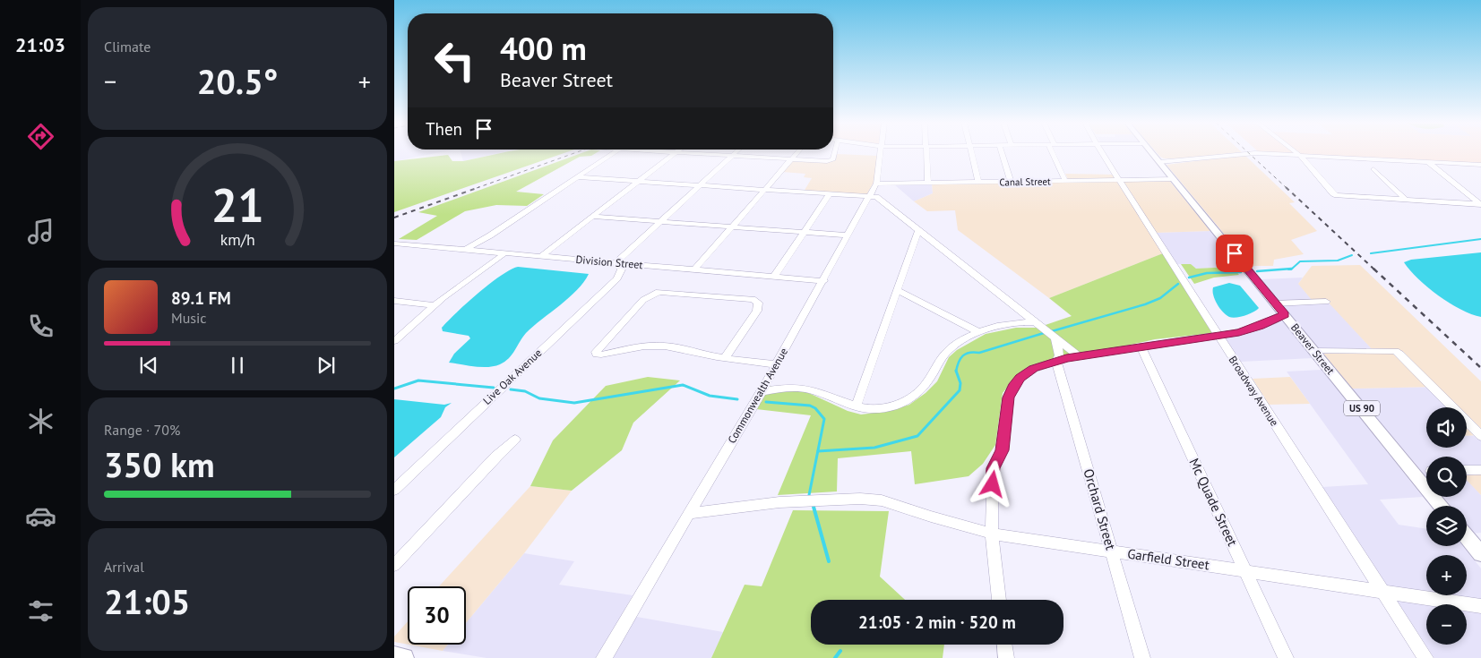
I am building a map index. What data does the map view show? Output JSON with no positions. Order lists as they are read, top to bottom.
{
  "streets": {
    "main road": ["Beaver Street", "US 90"],
    "street": [
      "Canal Street",
      "Division Street",
      "Live Oak Avenue",
      "Broadway Avenue",
      "Commonwealth Avenue",
      "Mc Quade Street",
      "Orchard Street",
      "Garfield Street"
    ]
  },
  "crossings": [
    ["Canal Street", "Beaver Street"],
    ["Canal Street", "Broadway Avenue"],
    ["Canal Street", "Commonwealth Avenue"],
    ["Division Street", "Live Oak Avenue"],
    ["Division Street", "Commonwealth Avenue"],
    ["Broadway Avenue", "Garfield Street"],
    ["Commonwealth Avenue", "Garfield Street"],
    ["Mc Quade Street", "Garfield Street"],
    ["Orchard Street", "Garfield Street"]
  ],
  "page": {
    "tabs": "21:03",
    "tile": [
      "Climate",
      ["Range · 70%", "350 km"],
      ["Arrival", "21:05"]
    ],
    "turn": ["400 m", "Beaver Street"],
    "heat": ["−", "20.5°", "+"],
    "then": "Then",
    "song": ["89.1 FM", "Music"],
    "map_buttons": ["+", "−"],
    "limit": "30",
    "trip": "21:05 · 2 min · 520 m",
    "gauge": ["21", "km/h"]
  }
}
